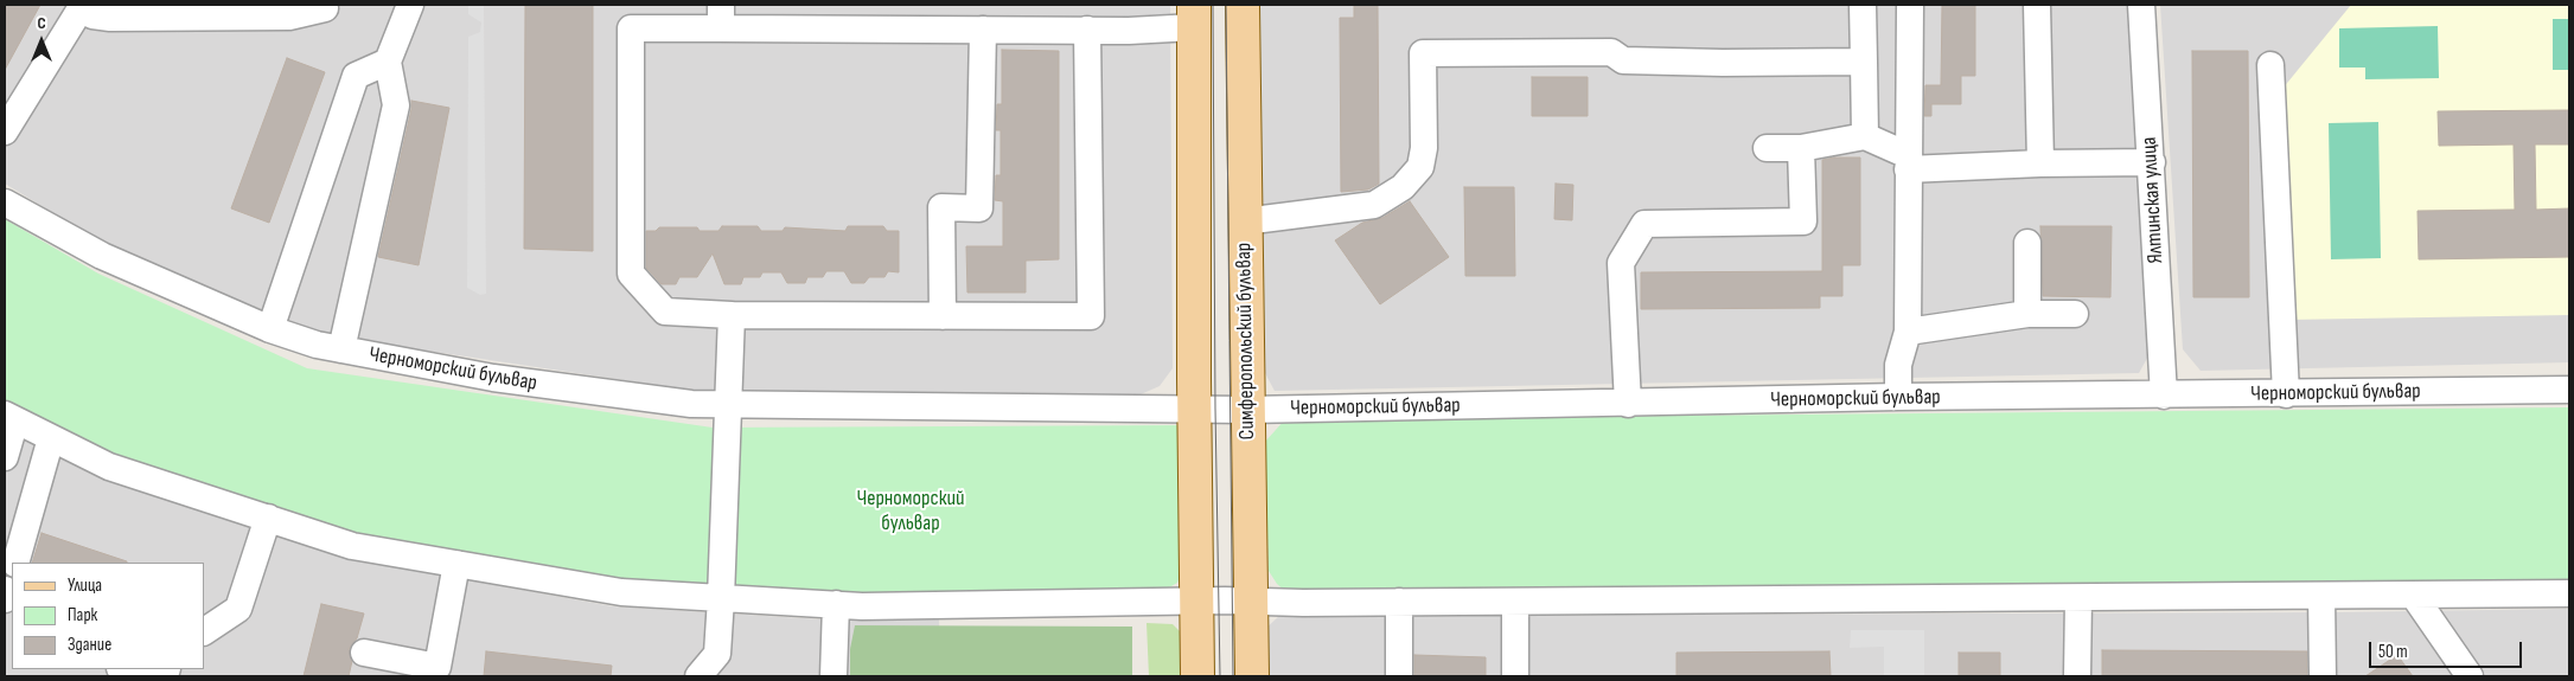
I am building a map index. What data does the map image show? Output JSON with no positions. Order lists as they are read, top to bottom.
{
  "streets": {
    "main road": ["Симферопольский бульвар"],
    "street": ["Ялтинская улица", "Черноморский бульвар"]
  },
  "crossings": [
    ["Ялтинская улица", "Черноморский бульвар"],
    ["Симферопольский бульвар", "Черноморский бульвар"]
  ],
  "parks": ["Черноморский бульвар"],
  "legend": ["Улица", "Парк", "Здание"],
  "scale_bar": "50 m",
  "north": "top"
}
